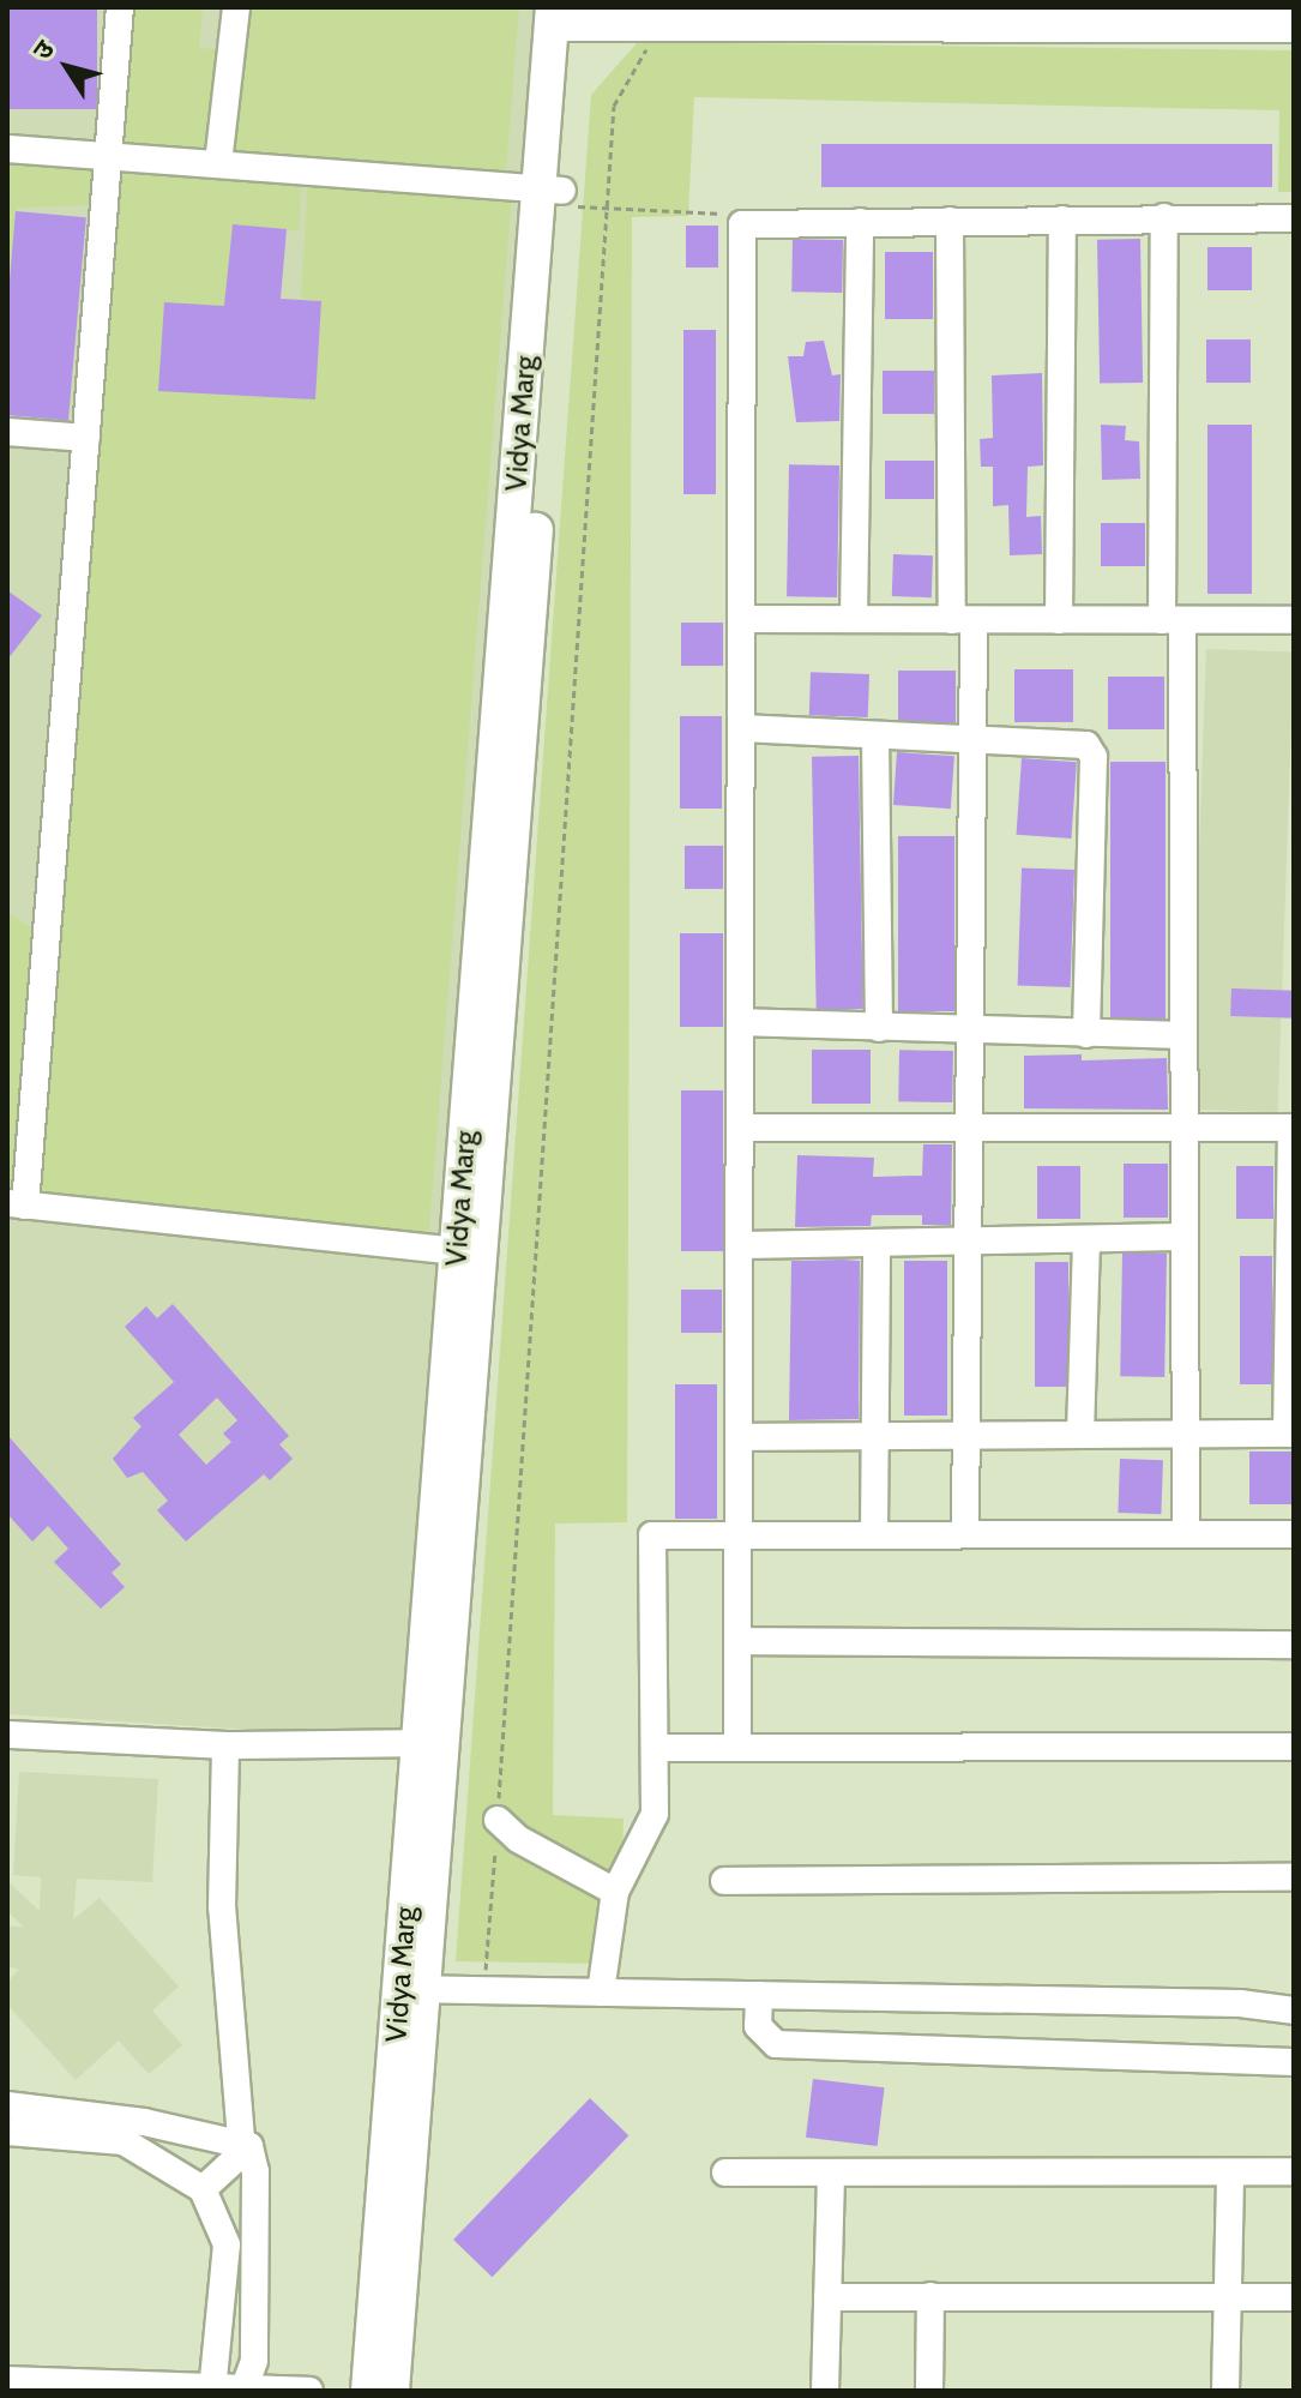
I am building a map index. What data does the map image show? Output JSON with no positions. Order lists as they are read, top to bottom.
{
  "streets": {
    "main road": ["Vidya Marg"]
  },
  "north": "top left"
}
